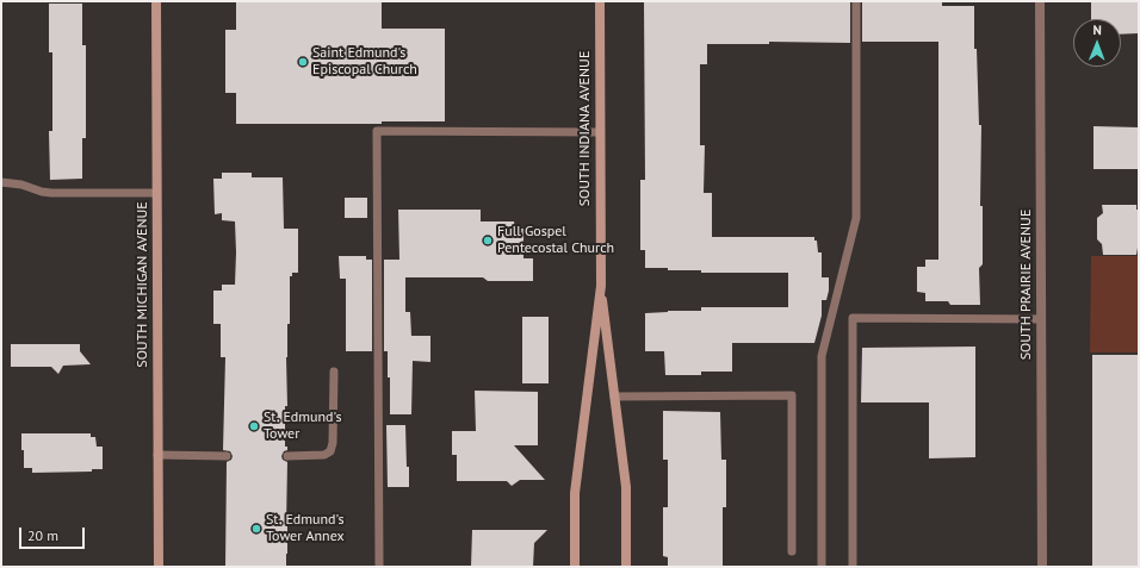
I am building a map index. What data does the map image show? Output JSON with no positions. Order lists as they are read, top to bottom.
{
  "streets": {
    "street": ["SOUTH INDIANA AVENUE", "SOUTH MICHIGAN AVENUE", "SOUTH PRAIRIE AVENUE"]
  },
  "places": [
    "Saint Edmund's Episcopal Church",
    "Full Gospel Pentecostal Church",
    "St. Edmund's Tower",
    "St. Edmund's Tower Annex"
  ],
  "scale_bar": "20 m",
  "north": "top"
}
